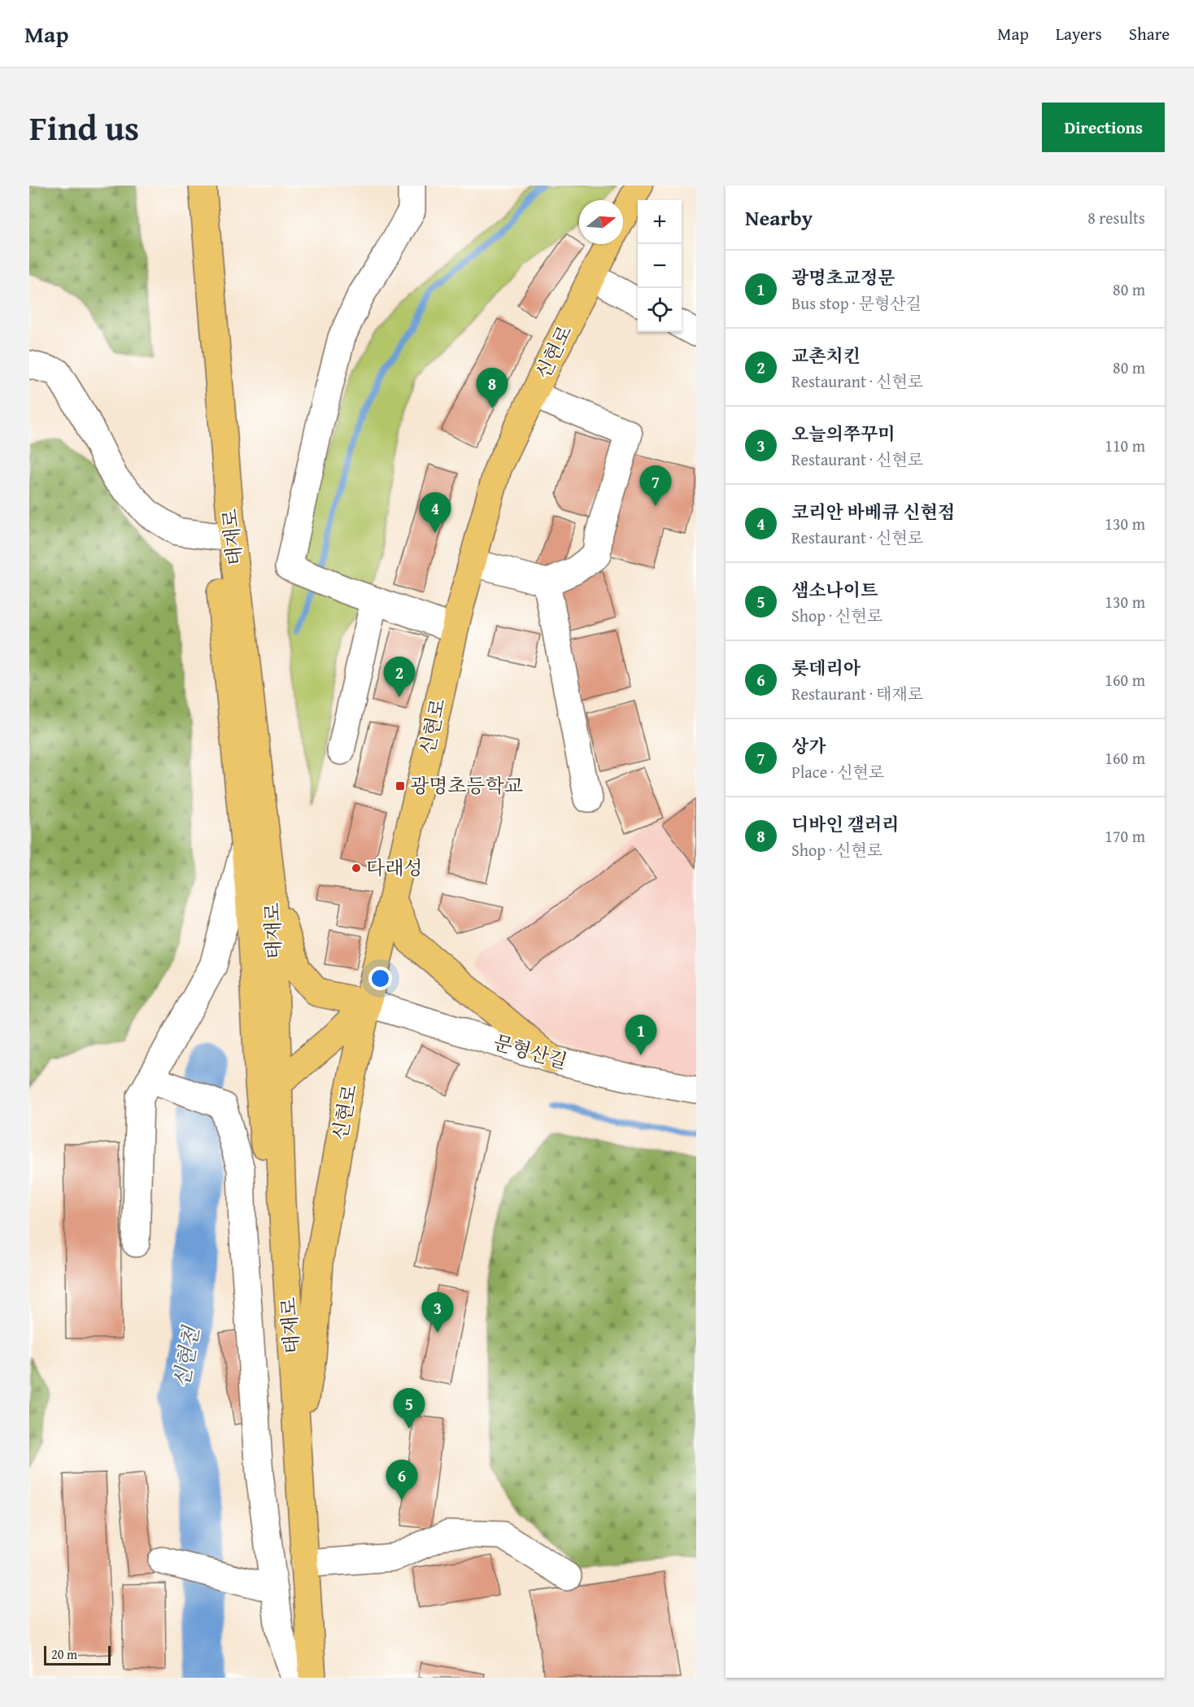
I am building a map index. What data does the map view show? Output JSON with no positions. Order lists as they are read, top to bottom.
{
  "streets": {
    "main road": ["신현로", "태재로"],
    "street": ["문형산길"]
  },
  "crossings": [
    ["신현로", "태재로"],
    ["신현로", "문형산길"]
  ],
  "water": ["신현천"],
  "places": {
    "transit": ["광명초등학교"],
    "other": ["다래성"]
  },
  "scale_bar": "20 m",
  "north": "right",
  "page": {
    "header": "Map",
    "nav": ["Map", "Layers", "Share"],
    "title": "Find us",
    "buttons": "Directions",
    "heading": ["Nearby", "8 results"],
    "map_buttons": ["+", "−"],
    "list": [
      {
        "mark": "1",
        "name": "광명초교정문",
        "note": "Bus stop · 문형산길",
        "value": "80 m"
      },
      {
        "mark": "2",
        "name": "교촌치킨",
        "note": "Restaurant · 신현로",
        "value": "80 m"
      },
      {
        "mark": "3",
        "name": "오늘의쭈꾸미",
        "note": "Restaurant · 신현로",
        "value": "110 m"
      },
      {
        "mark": "4",
        "name": "코리안 바베큐 신현점",
        "note": "Restaurant · 신현로",
        "value": "130 m"
      },
      {
        "mark": "5",
        "name": "샘소나이트",
        "note": "Shop · 신현로",
        "value": "130 m"
      },
      {
        "mark": "6",
        "name": "롯데리아",
        "note": "Restaurant · 태재로",
        "value": "160 m"
      },
      {
        "mark": "7",
        "name": "상가",
        "note": "Place · 신현로",
        "value": "160 m"
      },
      {
        "mark": "8",
        "name": "디바인 갤러리",
        "note": "Shop · 신현로",
        "value": "170 m"
      }
    ],
    "pins": [
      "8",
      "7",
      "4",
      "2",
      "1",
      "3",
      "5",
      "6"
    ],
    "scale": "20 m"
  }
}
